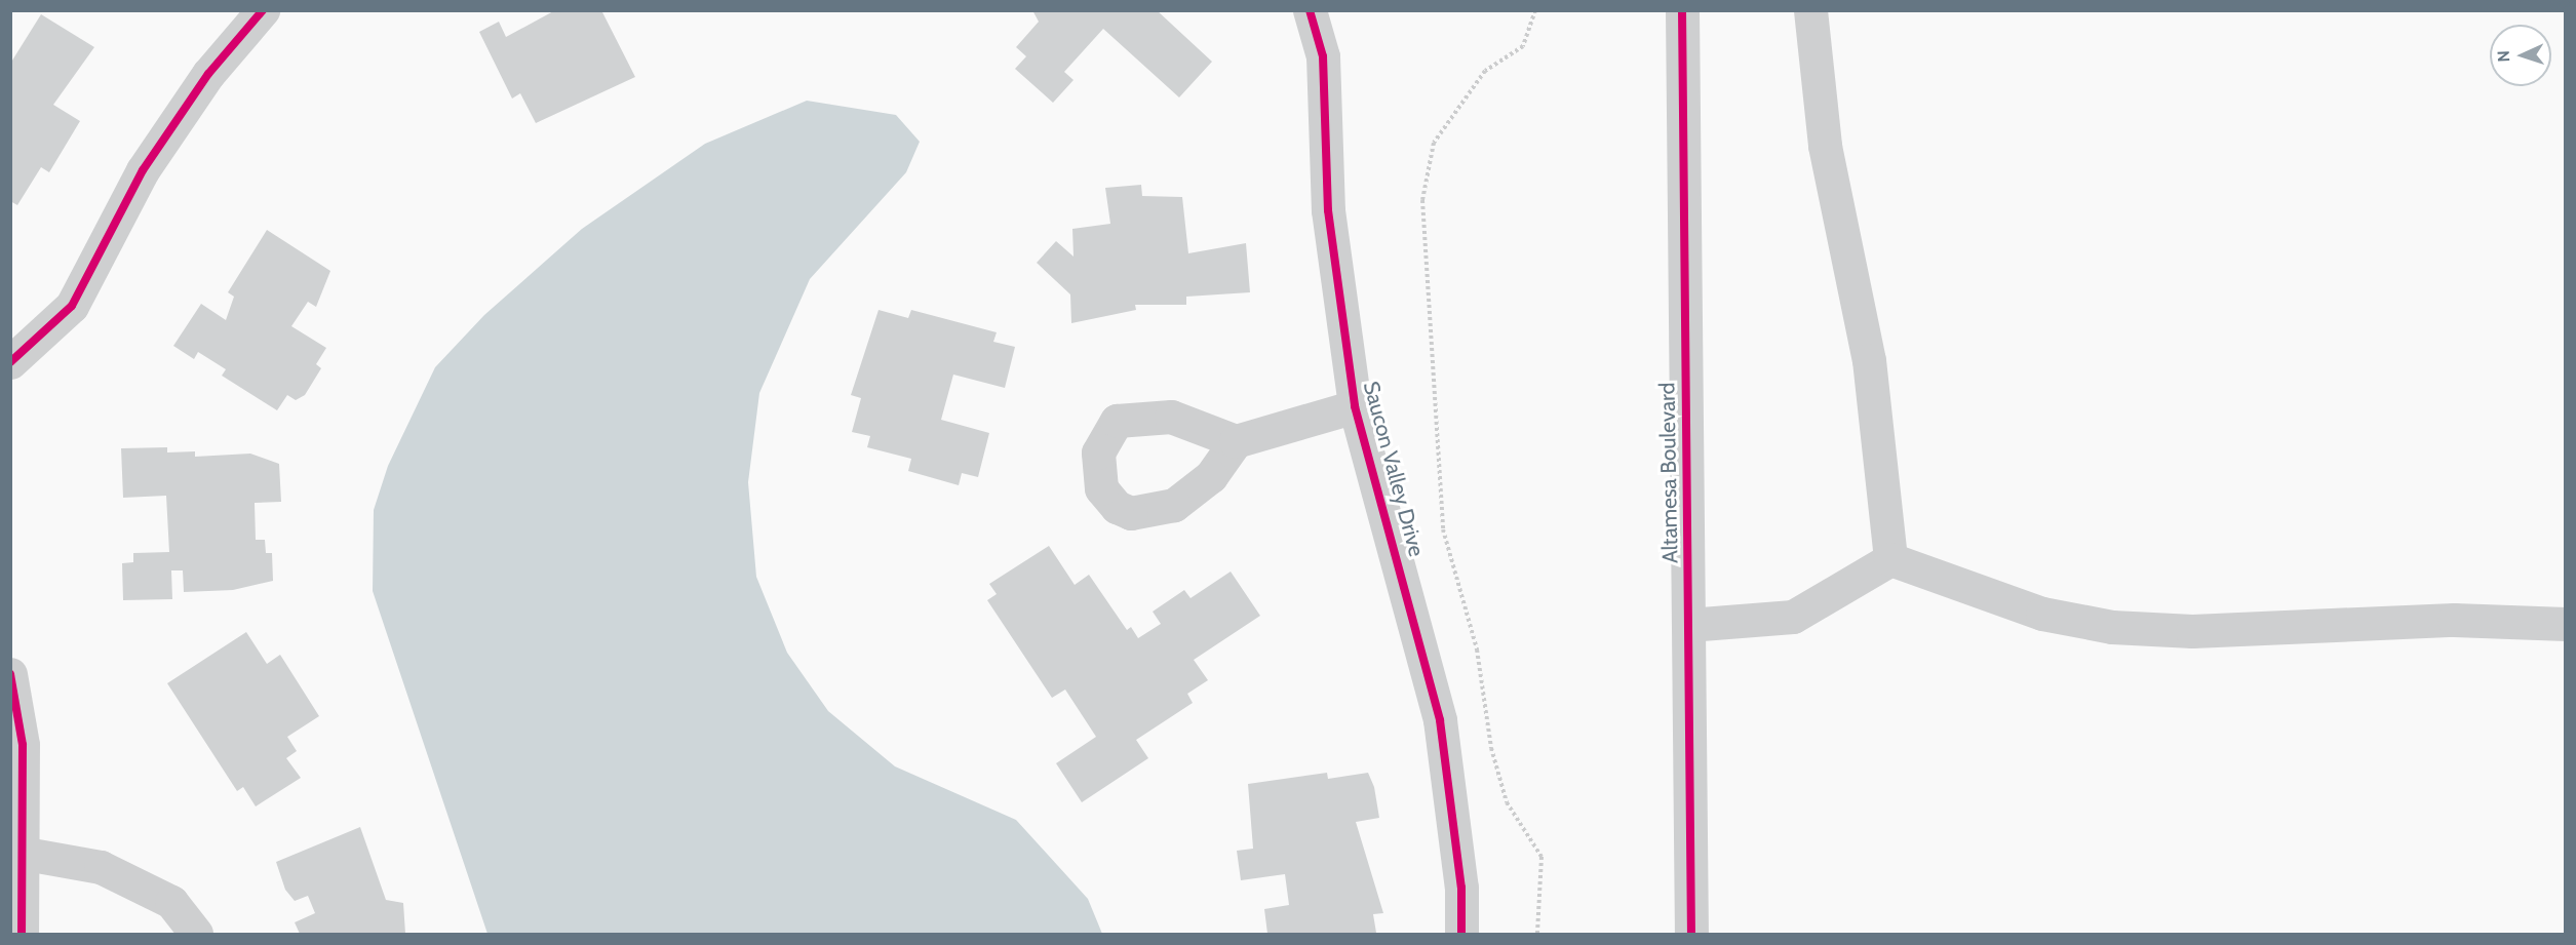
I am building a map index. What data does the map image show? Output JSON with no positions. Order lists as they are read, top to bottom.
{
  "streets": {
    "street": ["Saucon Valley Drive", "Altamesa Boulevard"]
  },
  "north": "left"
}
